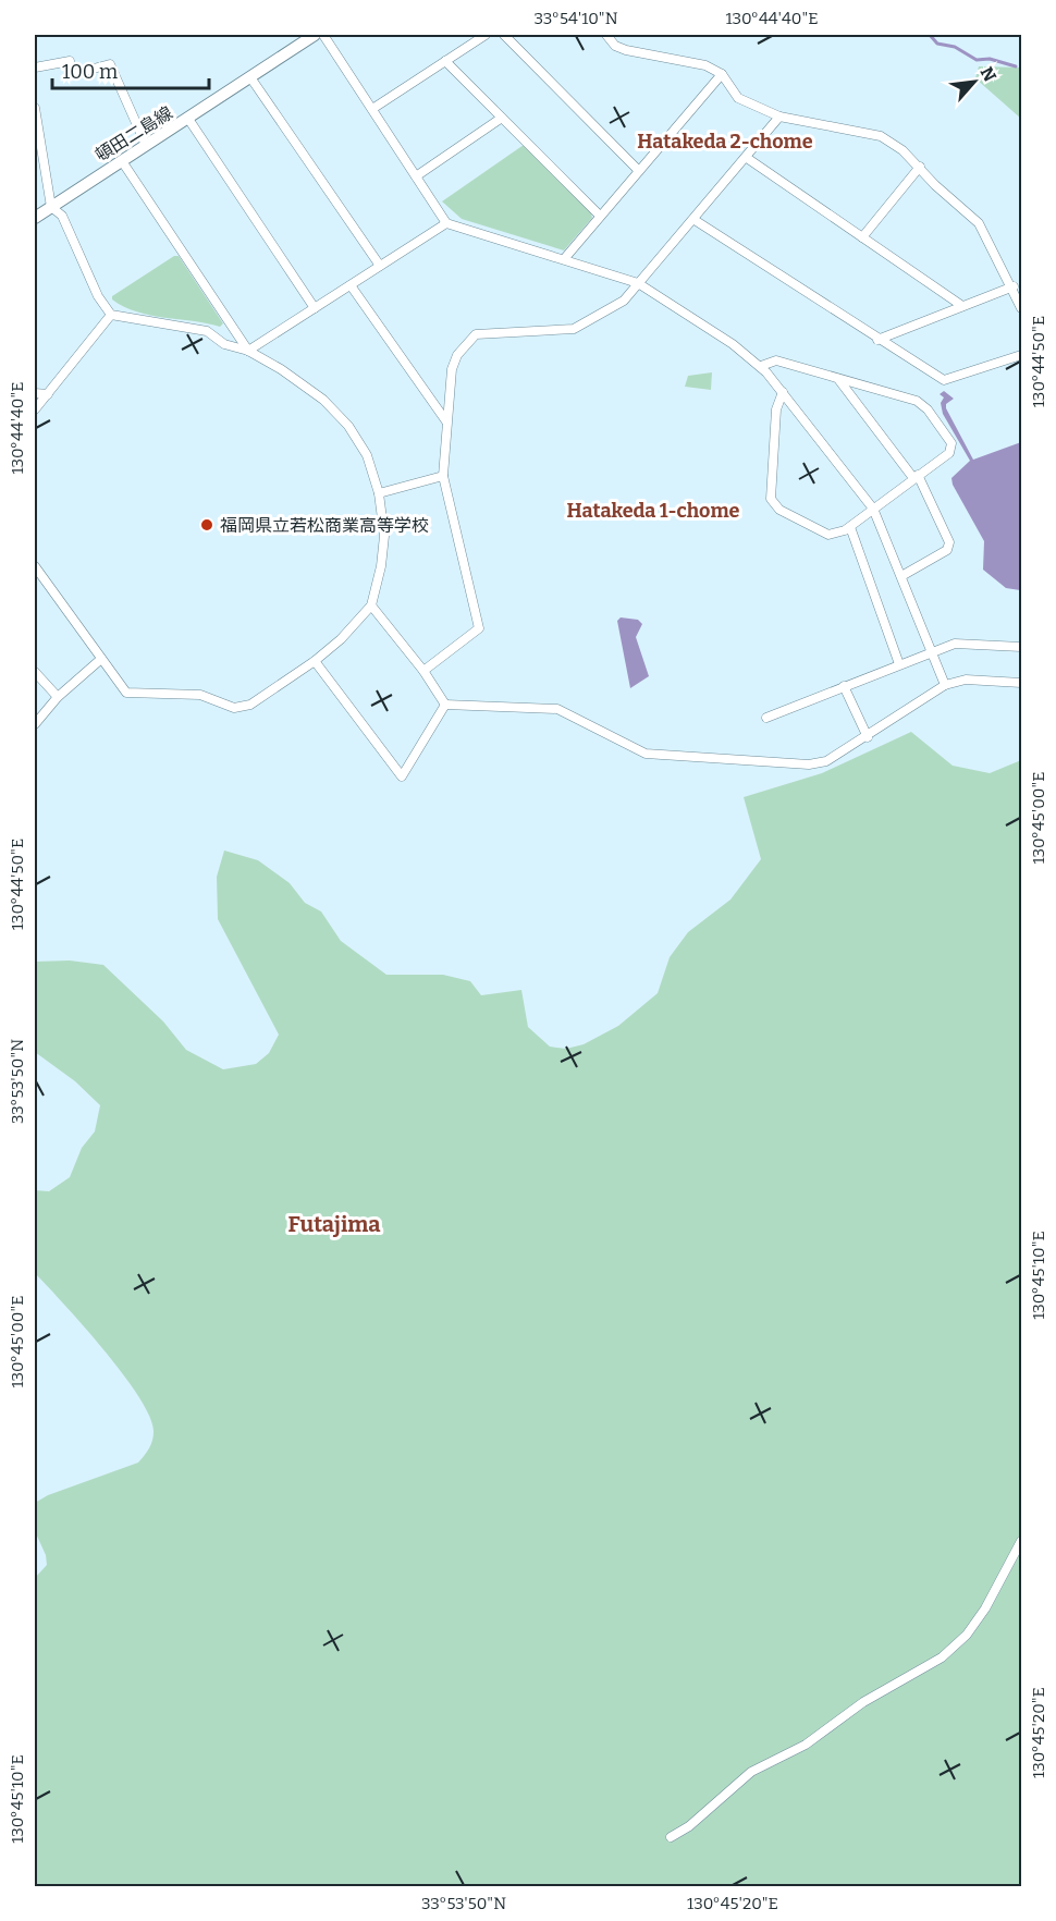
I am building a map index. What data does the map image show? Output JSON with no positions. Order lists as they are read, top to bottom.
{
  "streets": {
    "main road": ["頓田二島線"]
  },
  "districts": ["Hatakeda 2-chome", "Hatakeda 1-chome", "Futajima"],
  "places": ["福岡県立若松商業高等学校"],
  "scale_bar": "100 m",
  "north": "top right",
  "coordinates": [
    "33°54'10\"N",
    "130°44'40\"E",
    "130°44'50\"E",
    "130°45'00\"E",
    "33°53'50\"N",
    "130°45'10\"E",
    "130°45'20\"E"
  ]
}
